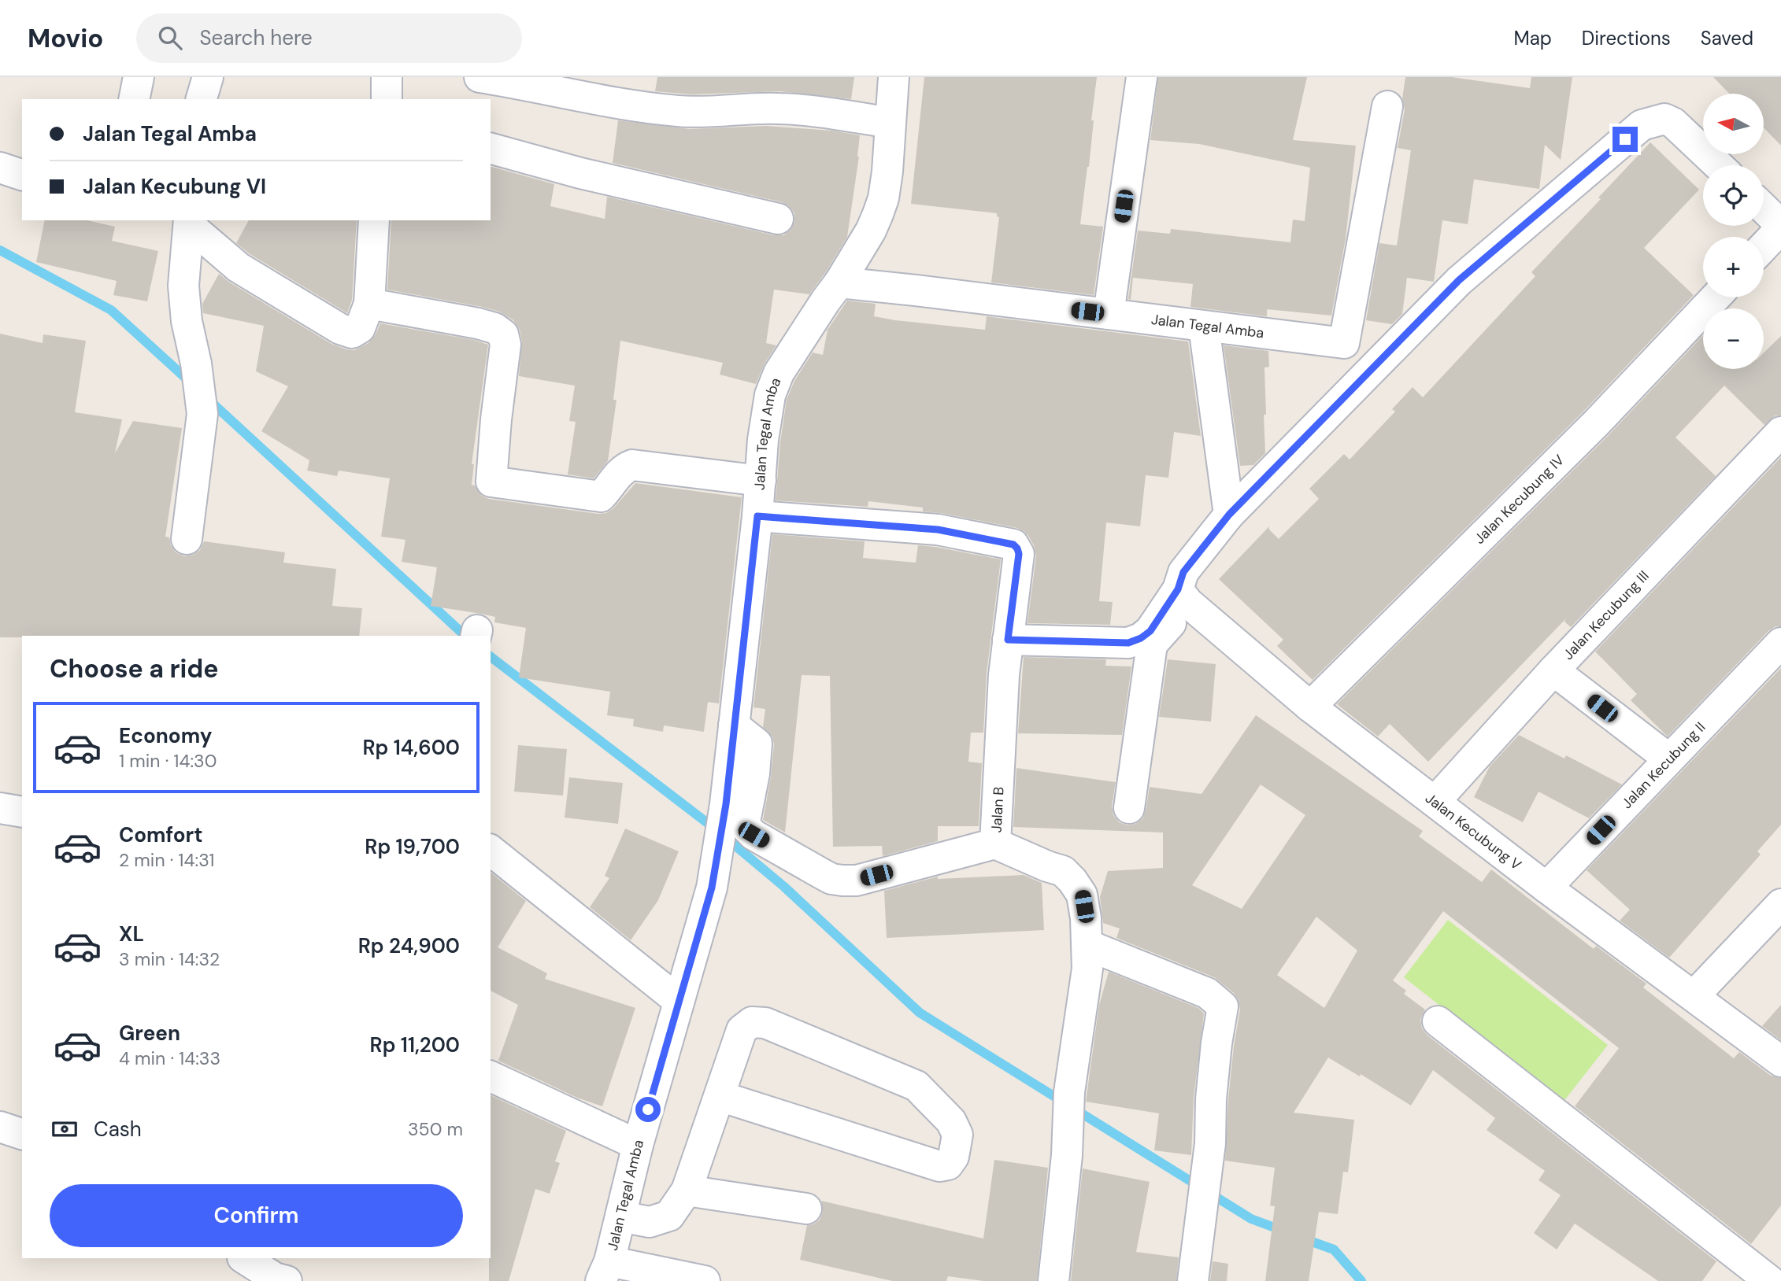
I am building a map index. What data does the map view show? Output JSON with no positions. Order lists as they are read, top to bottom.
{
  "streets": {
    "street": [
      "Jalan Tegal Amba",
      "Jalan Kecubung IV",
      "Jalan Kecubung III",
      "Jalan Kecubung II",
      "Jalan B",
      "Jalan Kecubung V"
    ]
  },
  "crossings": [
    ["Jalan Tegal Amba", "Jalan B"],
    ["Jalan Kecubung IV", "Jalan Kecubung V"],
    ["Jalan Kecubung III", "Jalan Kecubung V"],
    ["Jalan Kecubung II", "Jalan Kecubung V"]
  ],
  "north": "left",
  "page": {
    "header": "Movio",
    "search": "Search here",
    "nav": ["Map", "Directions", "Saved"],
    "map_buttons": ["+", "−"],
    "banner": ["Jalan Tegal Amba", "Jalan Kecubung VI"],
    "heading": "Choose a ride",
    "list": [
      {
        "name": "Economy",
        "note": "1 min · 14:30",
        "value": "Rp 14,600"
      },
      {
        "name": "Comfort",
        "note": "2 min · 14:31",
        "value": "Rp 19,700"
      },
      {
        "name": "XL",
        "note": "3 min · 14:32",
        "value": "Rp 24,900"
      },
      {
        "name": "Green",
        "note": "4 min · 14:33",
        "value": "Rp 11,200"
      }
    ],
    "pay": ["Cash", "350 m"],
    "buttons": "Confirm"
  }
}
